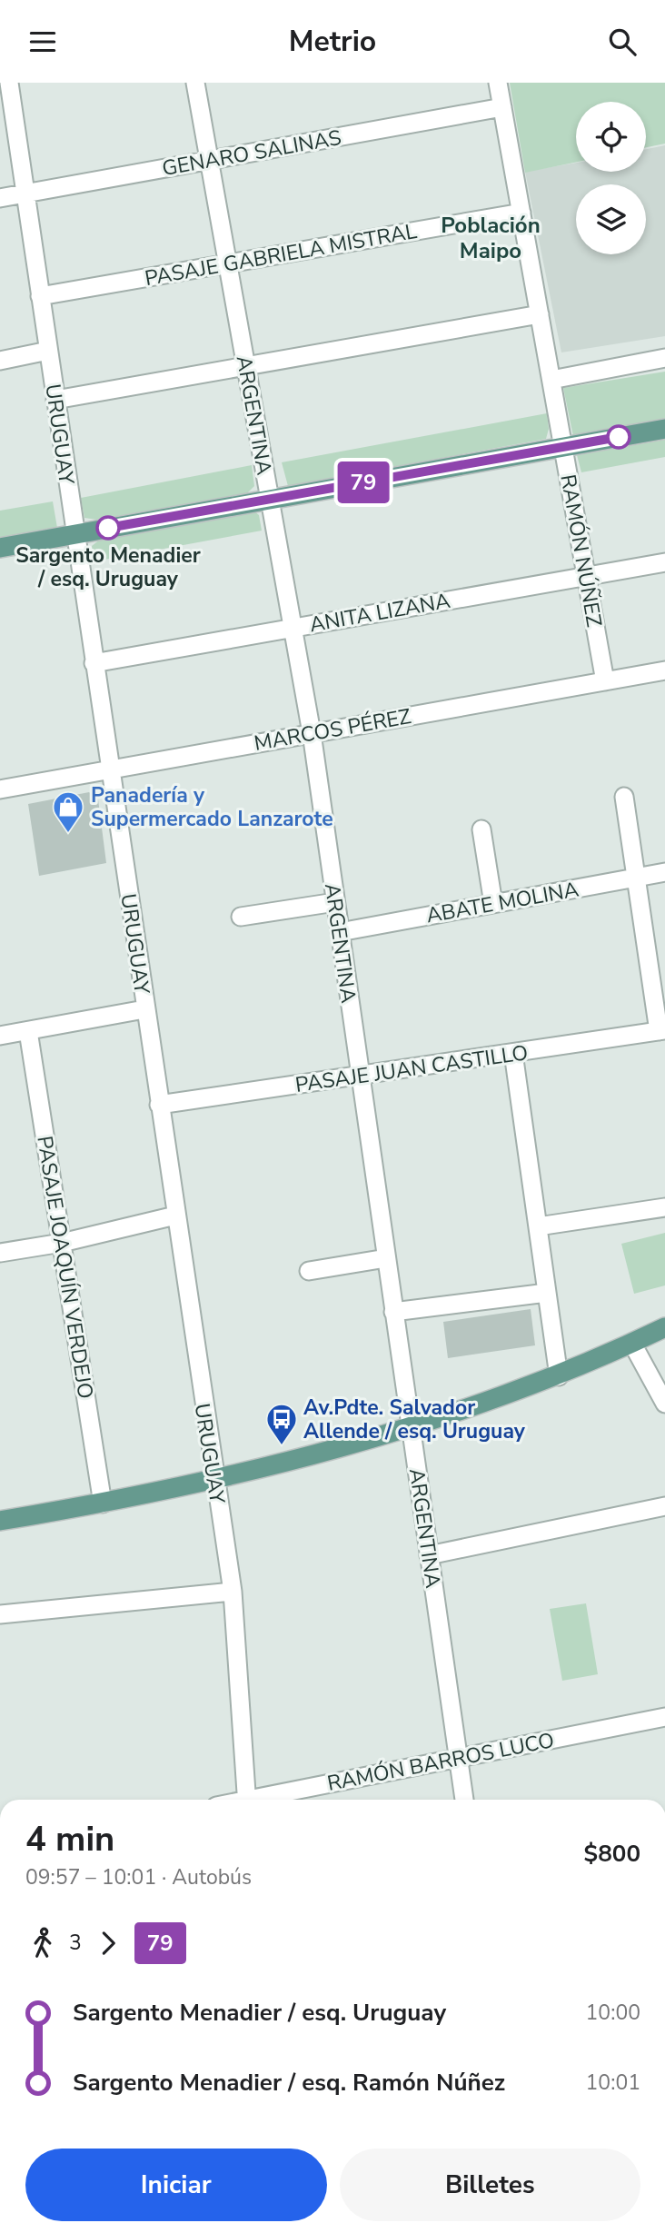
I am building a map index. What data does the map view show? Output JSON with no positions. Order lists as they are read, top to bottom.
{
  "streets": {
    "street": [
      "GENARO SALINAS",
      "PASAJE GABRIELA MISTRAL",
      "ARGENTINA",
      "URUGUAY",
      "RAMÓN NÚÑEZ",
      "ANITA LIZANA",
      "MARCOS PÉREZ",
      "ABATE MOLINA",
      "PASAJE JUAN CASTILLO",
      "PASAJE JOAQUÍN VERDEJO",
      "RAMÓN BARROS LUCO"
    ]
  },
  "crossings": [
    ["GENARO SALINAS", "ARGENTINA"],
    ["GENARO SALINAS", "URUGUAY"],
    ["GENARO SALINAS", "RAMÓN NÚÑEZ"],
    ["PASAJE GABRIELA MISTRAL", "ARGENTINA"],
    ["PASAJE GABRIELA MISTRAL", "URUGUAY"],
    ["PASAJE GABRIELA MISTRAL", "RAMÓN NÚÑEZ"],
    ["ARGENTINA", "ANITA LIZANA"],
    ["ARGENTINA", "MARCOS PÉREZ"],
    ["ARGENTINA", "ABATE MOLINA"],
    ["ARGENTINA", "PASAJE JUAN CASTILLO"],
    ["ARGENTINA", "RAMÓN BARROS LUCO"],
    ["URUGUAY", "ANITA LIZANA"],
    ["URUGUAY", "MARCOS PÉREZ"],
    ["URUGUAY", "PASAJE JUAN CASTILLO"],
    ["RAMÓN NÚÑEZ", "ANITA LIZANA"],
    ["RAMÓN NÚÑEZ", "MARCOS PÉREZ"]
  ],
  "districts": ["Población Maipo"],
  "places": {
    "other": ["Sargento Menadier / esq. Uruguay"],
    "shop": ["Panadería y Supermercado Lanzarote"],
    "bus stop": ["Av.Pdte. Salvador Allende / esq. Uruguay"]
  },
  "lines": ["bus line 79"],
  "page": {
    "header": "Metrio",
    "on_map": "79",
    "heading": ["4 min", "09:57 – 10:01 · Autobús", "$800"],
    "legs": ["3", "79"],
    "list": [
      {
        "name": "Sargento Menadier / esq. Uruguay",
        "value": "10:00"
      },
      {
        "name": "Sargento Menadier / esq. Ramón Núñez",
        "value": "10:01"
      }
    ],
    "buttons": ["Iniciar", "Billetes"]
  }
}
